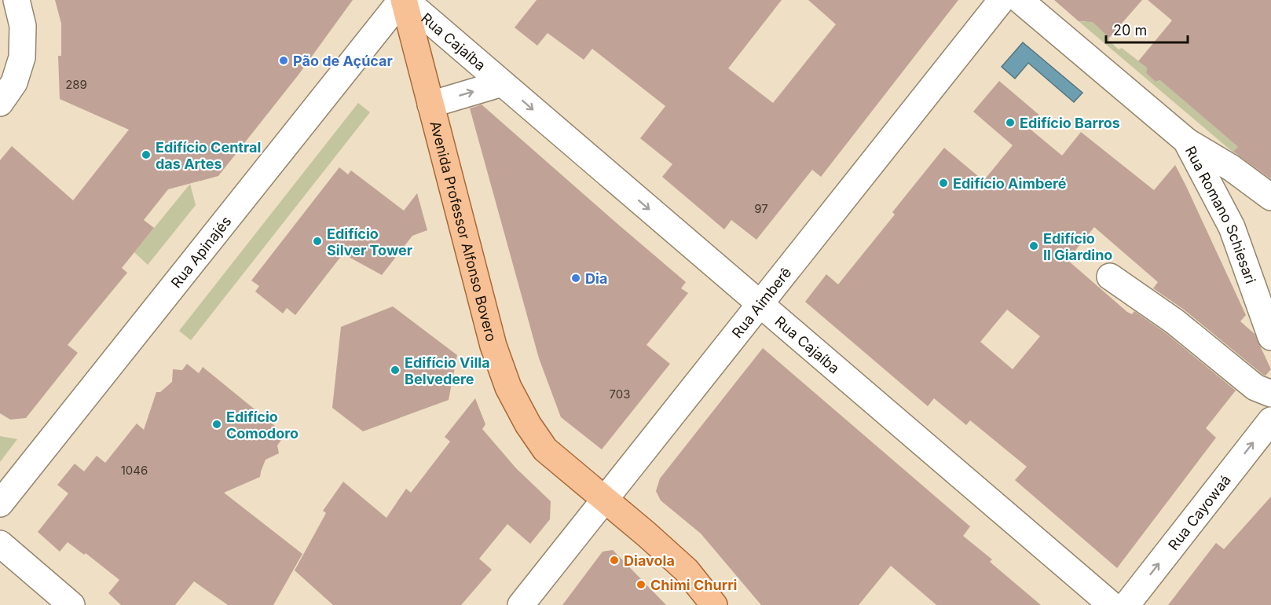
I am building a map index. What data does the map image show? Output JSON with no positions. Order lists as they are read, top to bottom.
{
  "streets": {
    "main road": ["Avenida Professor Alfonso Bovero"],
    "street": [
      "Rua Cajaíba",
      "Rua Romano Schiesari",
      "Rua Apinajés",
      "Rua Aimberê",
      "Rua Cayowaá"
    ]
  },
  "crossings": [
    ["Rua Cajaíba", "Avenida Professor Alfonso Bovero"],
    ["Rua Cajaíba", "Rua Apinajés"],
    ["Rua Cajaíba", "Rua Aimberê"],
    ["Avenida Professor Alfonso Bovero", "Rua Apinajés"],
    ["Avenida Professor Alfonso Bovero", "Rua Aimberê"]
  ],
  "one_way": ["Rua Cayowaá"],
  "places": [
    "Pão de Açúcar",
    "Edifício Barros",
    "Edifício Central das Artes",
    "Edifício Aimberé",
    "Edifício Silver Tower",
    "Edifício Il Giardino",
    "Dia",
    "Edifício Villa Belvedere",
    "Edifício Comodoro",
    "Diavola",
    "Chimi Churri"
  ],
  "house_numbers": [
    "289",
    "97",
    "703",
    "1046"
  ],
  "scale_bar": "20 m"
}
